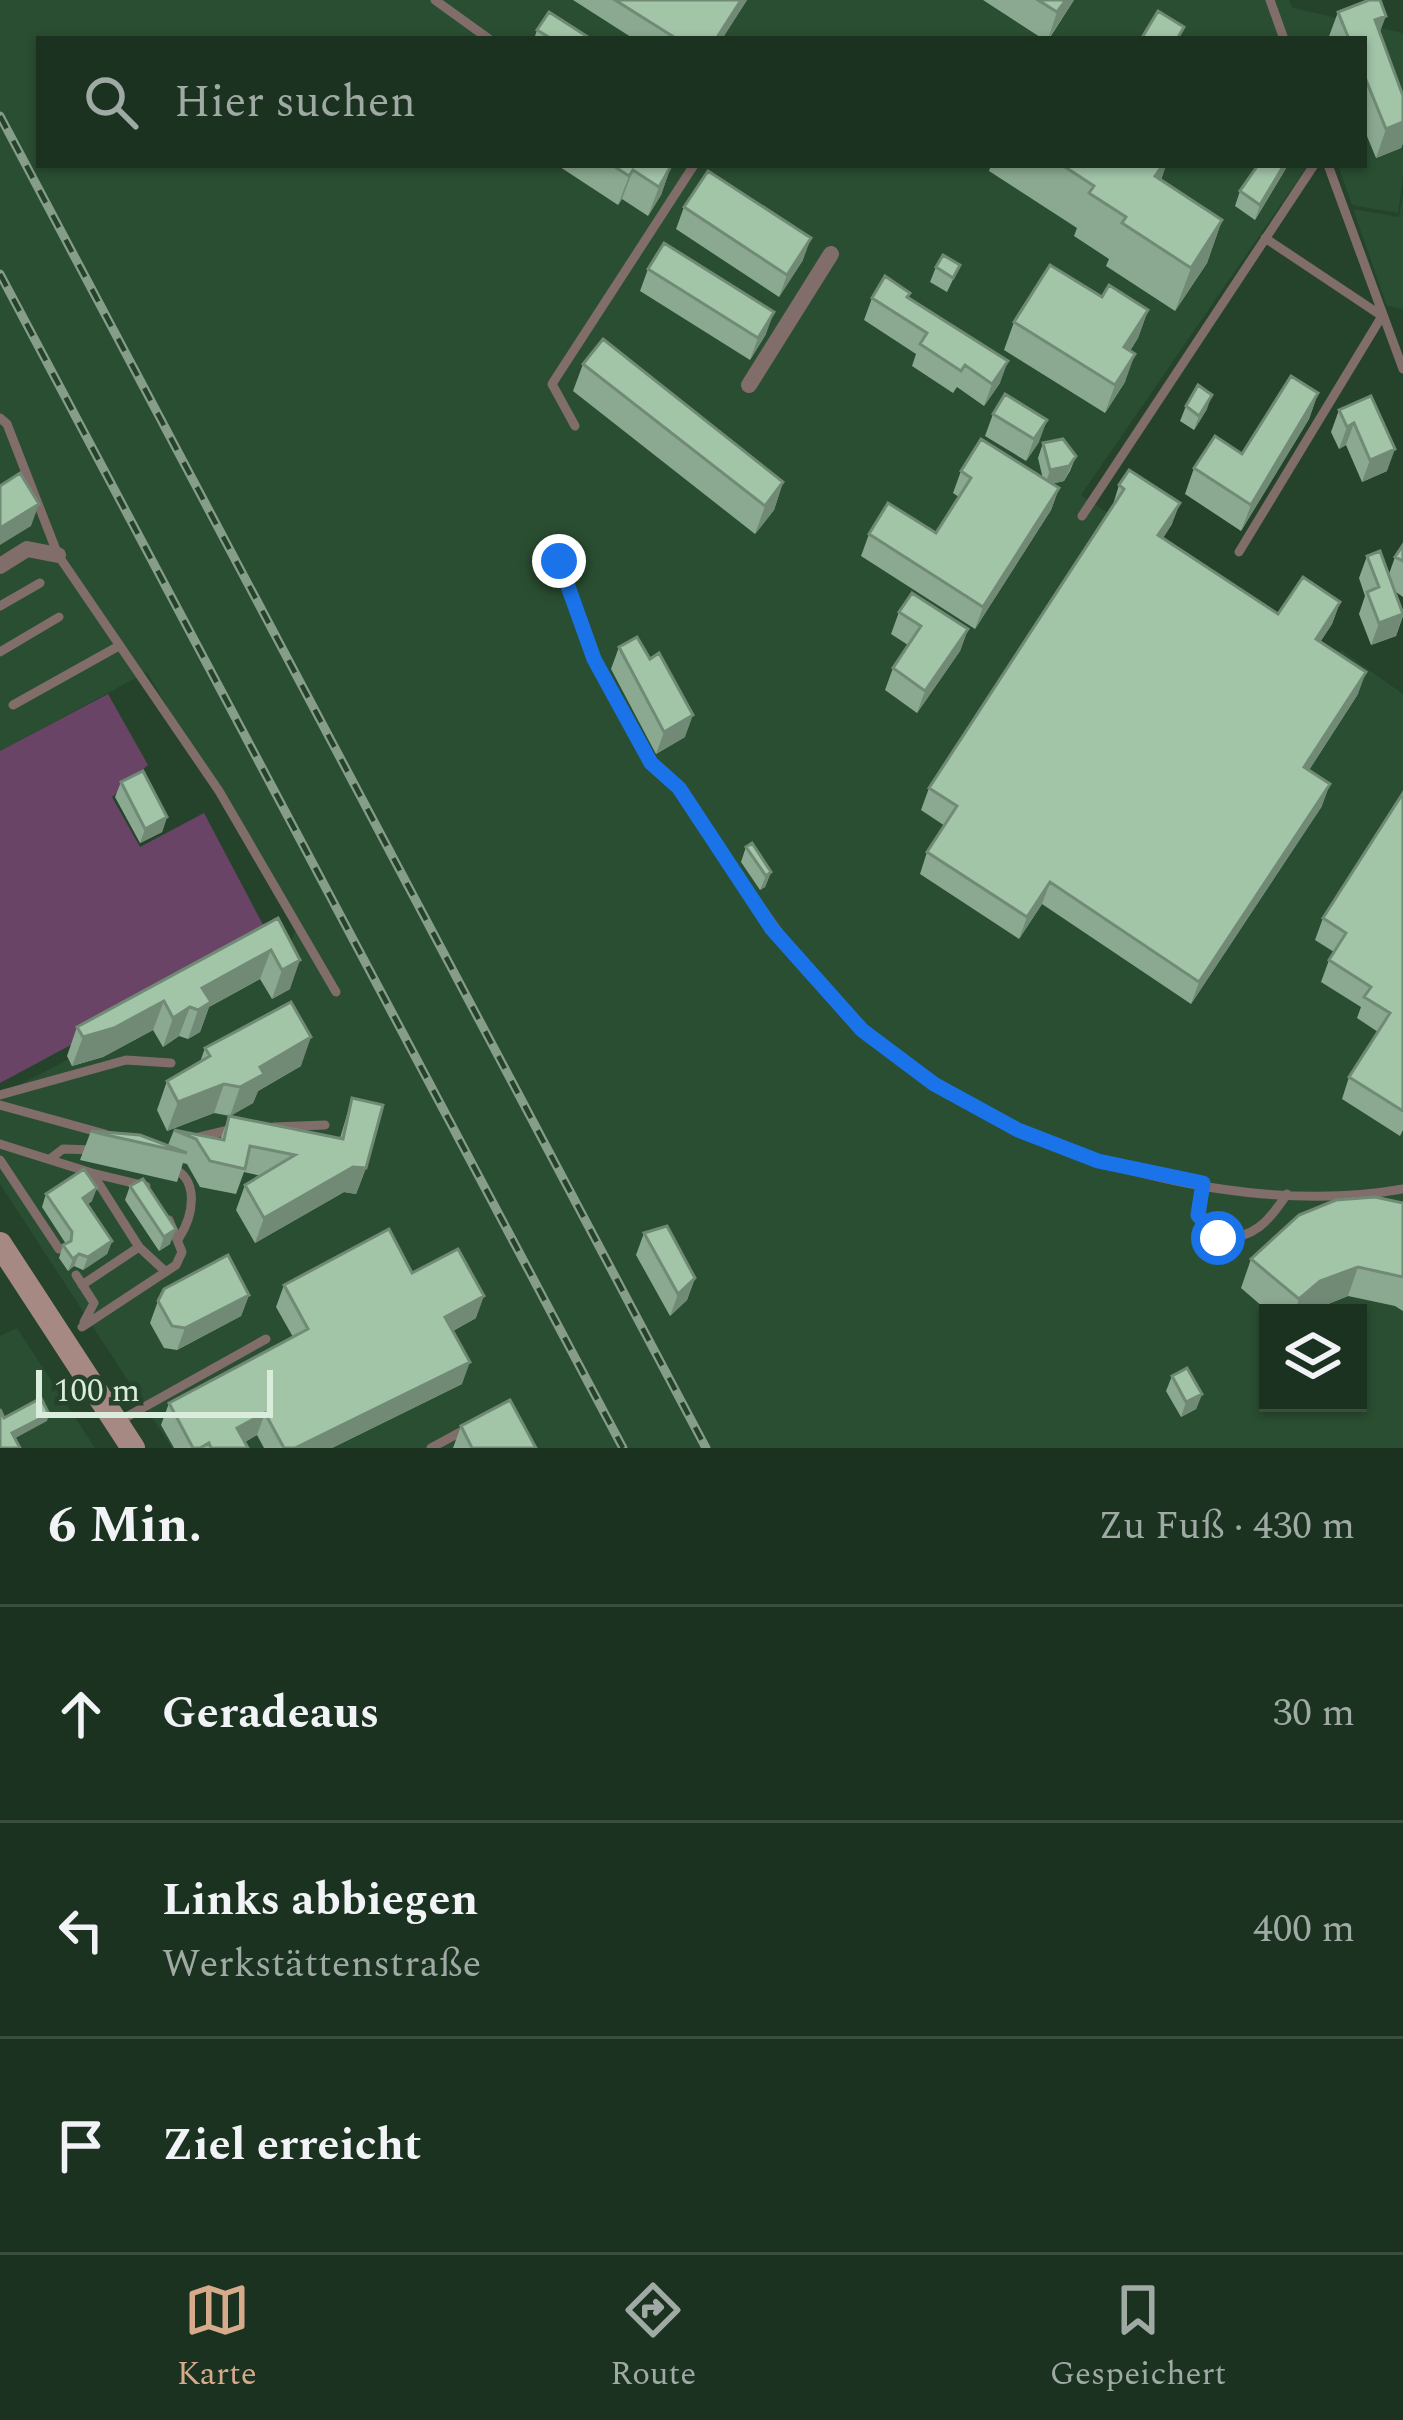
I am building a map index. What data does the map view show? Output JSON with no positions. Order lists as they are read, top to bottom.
{
  "scale_bar": "100 m",
  "page": {
    "search": "Hier suchen",
    "scale": "100 m",
    "heading": ["6 Min.", "Zu Fuß · 430 m"],
    "list": [
      ["Geradeaus", "30 m"],
      ["Links abbiegen", "Werkstättenstraße", "400 m"],
      "Ziel erreicht"
    ],
    "nav": ["Karte", "Route", "Gespeichert"]
  }
}
